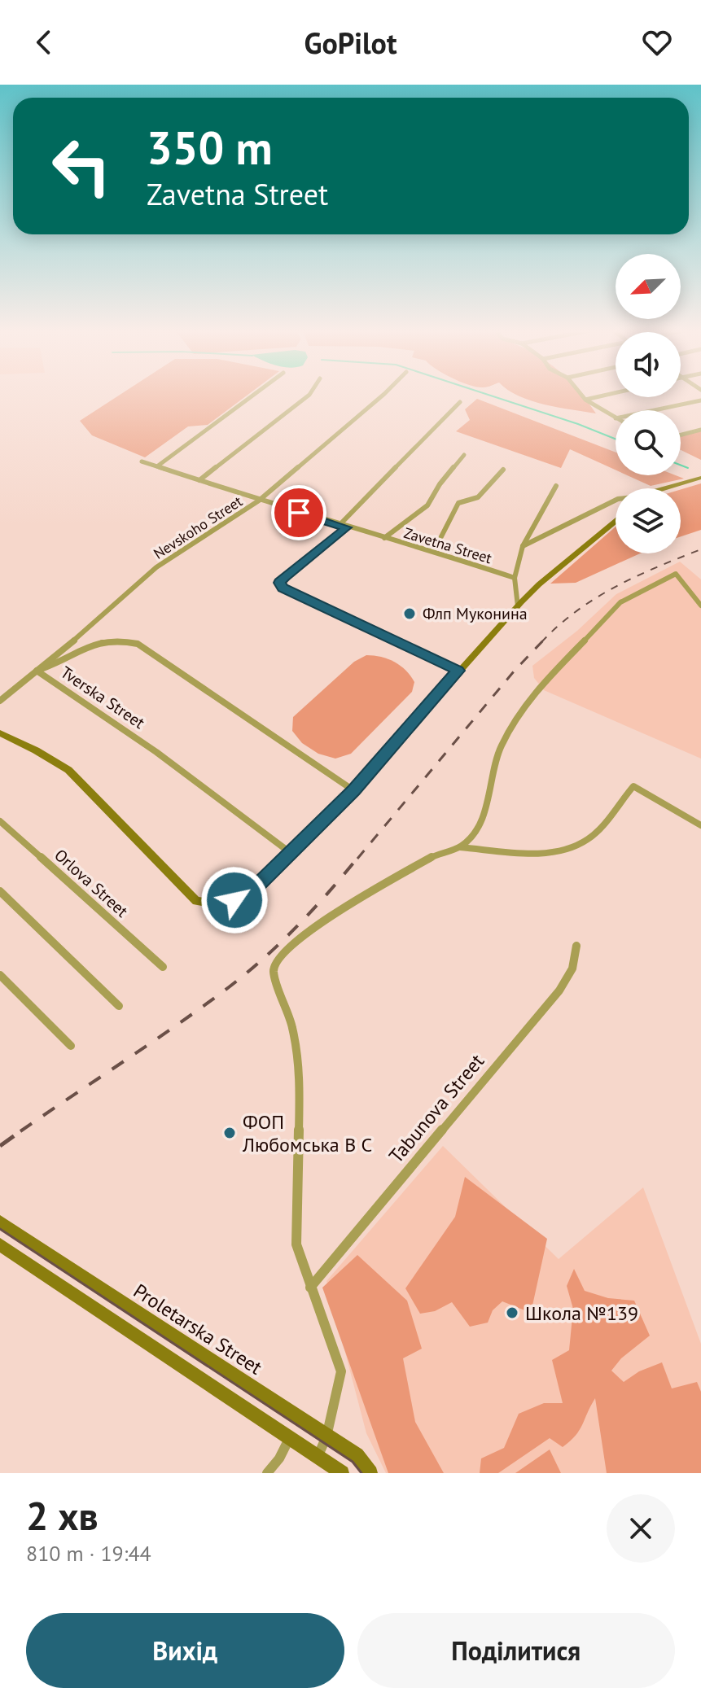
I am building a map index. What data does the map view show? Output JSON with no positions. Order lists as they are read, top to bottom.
{
  "streets": {
    "main road": ["Proletarska Street"],
    "street": [
      "Nevskoho Street",
      "Zavetna Street",
      "Tverska Street",
      "Orlova Street",
      "Tabunova Street"
    ]
  },
  "crossings": [
    ["Nevskoho Street", "Zavetna Street"],
    ["Nevskoho Street", "Tverska Street"]
  ],
  "places": ["Флп Муконина", "ФОП Любомська В С", "Школа №139"],
  "north": "bottom left",
  "page": {
    "header": "GoPilot",
    "turn": ["350 m", "Zavetna Street"],
    "heading": ["2 хв", "810 m · 19:44"],
    "buttons": ["Вихід", "Поділитися"]
  }
}
